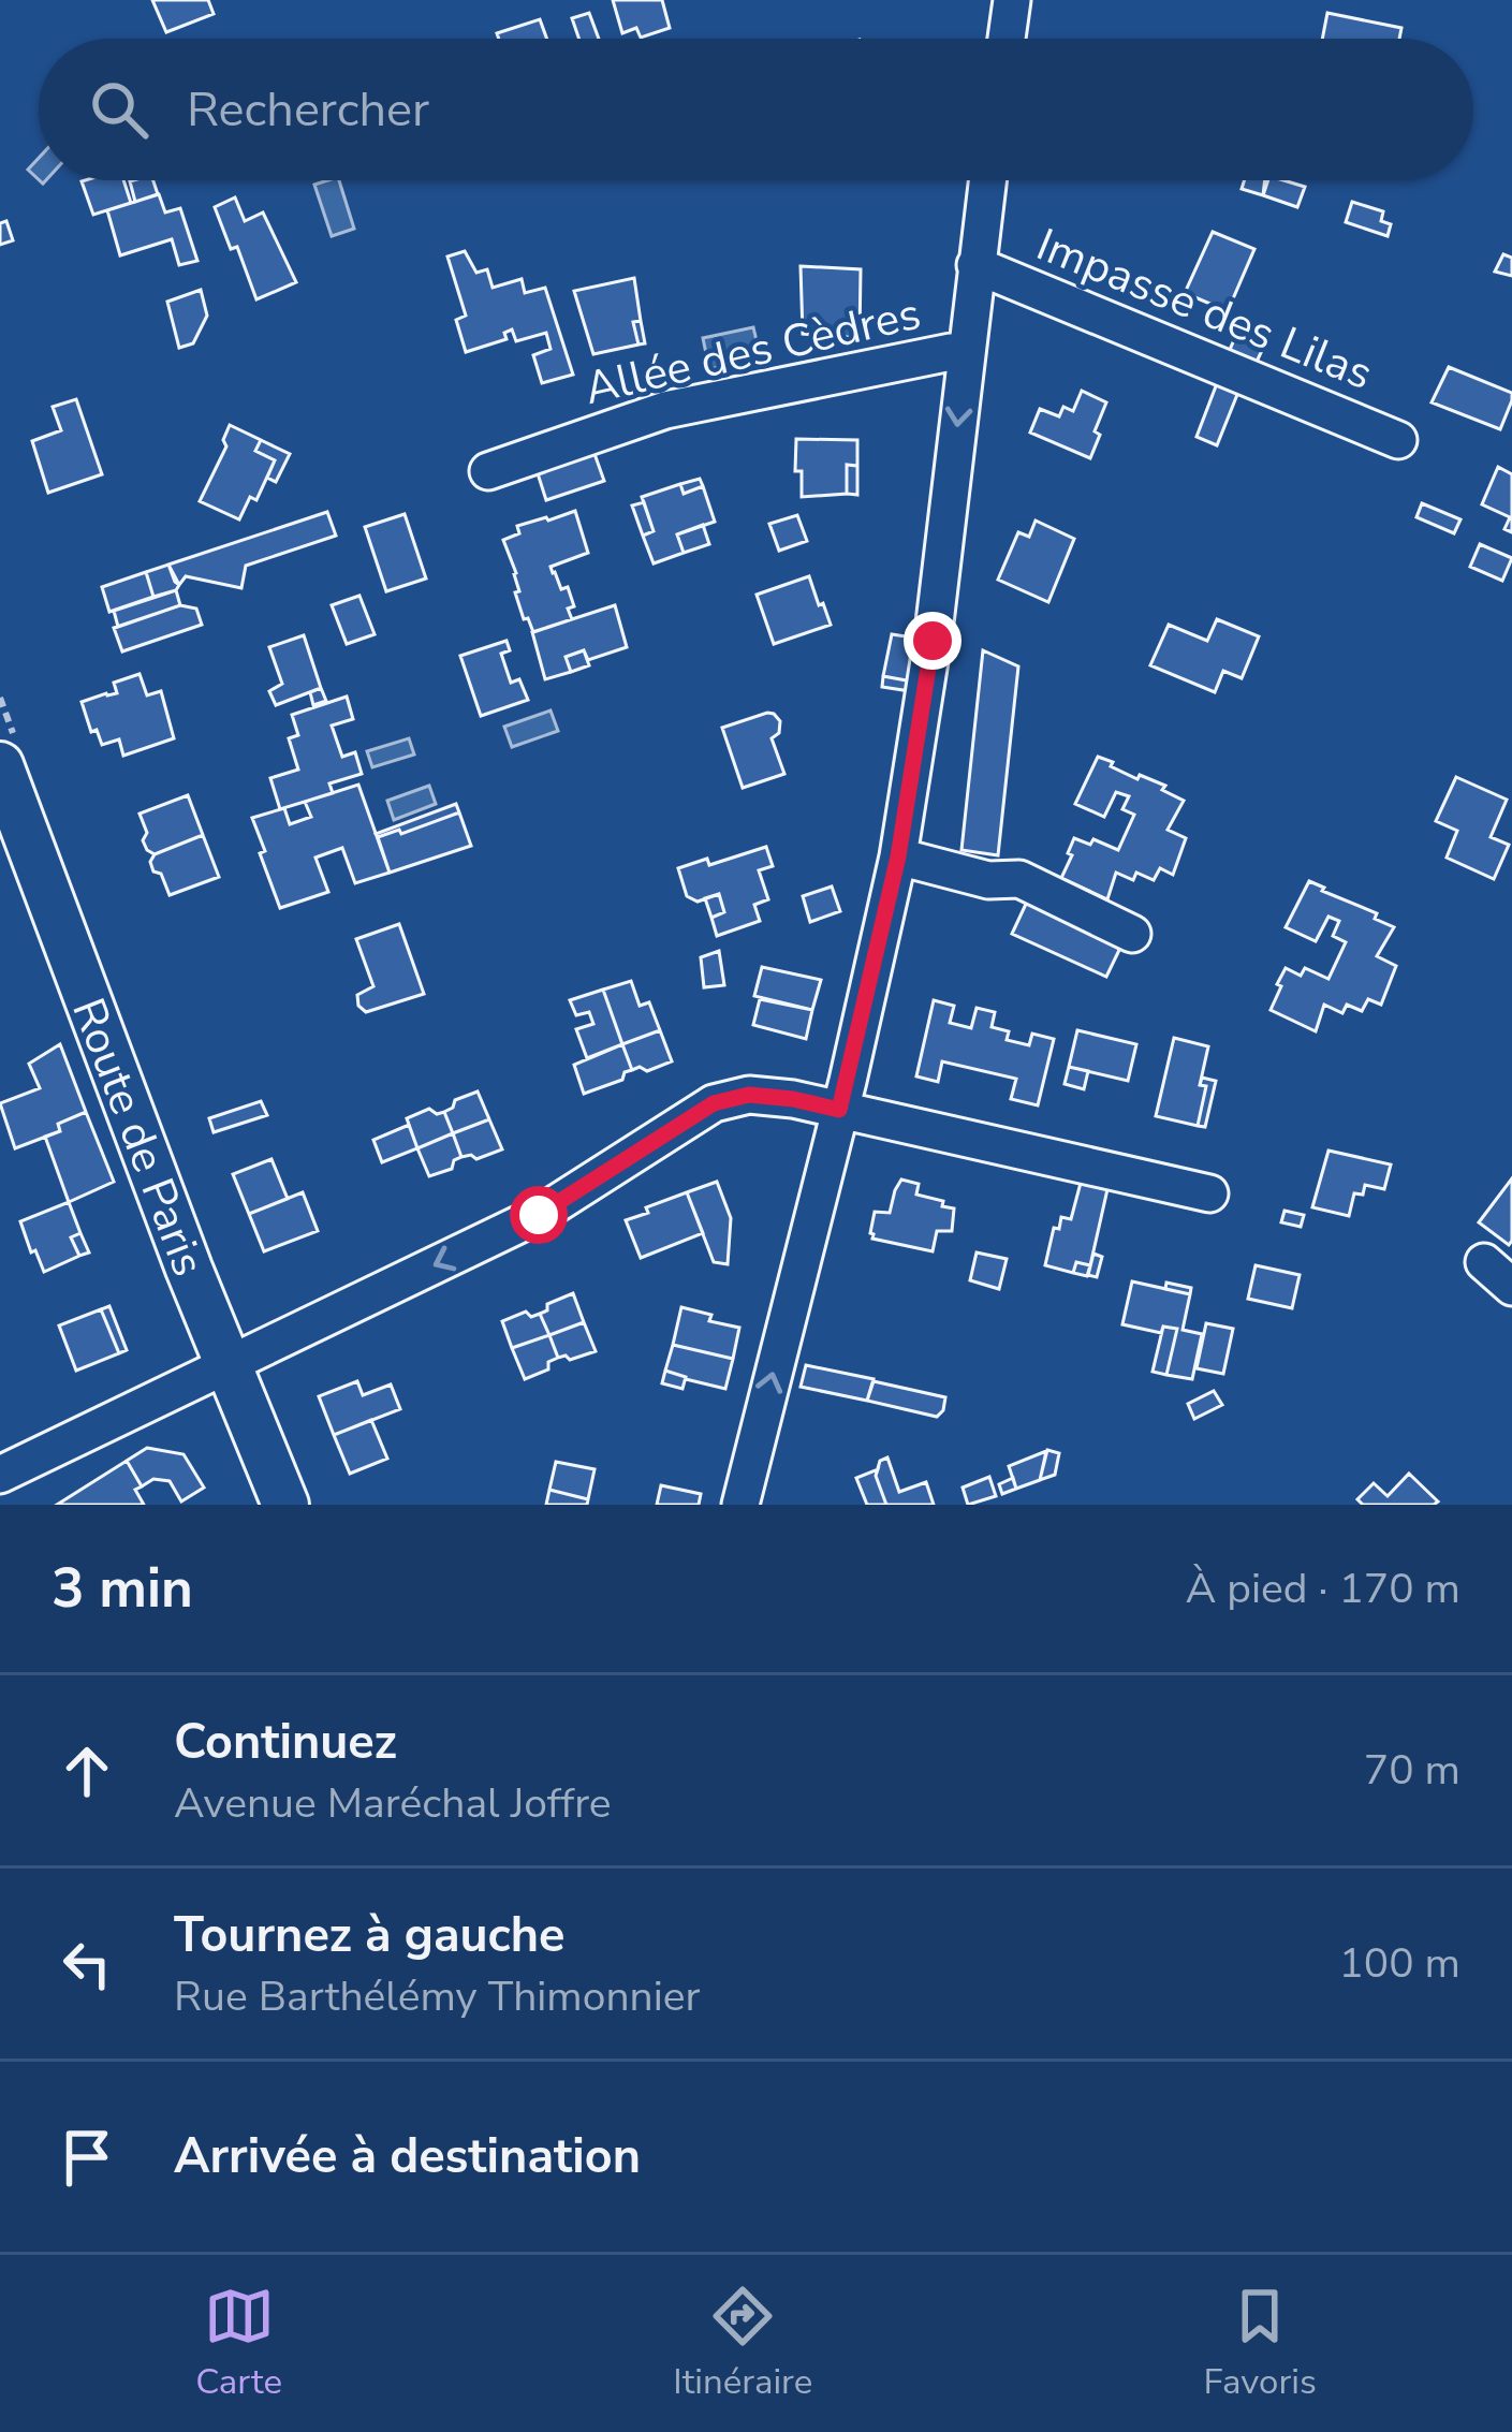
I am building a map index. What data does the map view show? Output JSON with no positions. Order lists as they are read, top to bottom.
{
  "streets": {
    "main road": ["Route de Paris"],
    "street": ["Impasse des Lilas", "Allée des Cèdres"]
  },
  "page": {
    "search": "Rechercher",
    "heading": ["3 min", "À pied · 170 m"],
    "list": [
      ["Continuez", "Avenue Maréchal Joffre", "70 m"],
      ["Tournez à gauche", "Rue Barthélémy Thimonnier", "100 m"],
      "Arrivée à destination"
    ],
    "nav": ["Carte", "Itinéraire", "Favoris"]
  }
}
